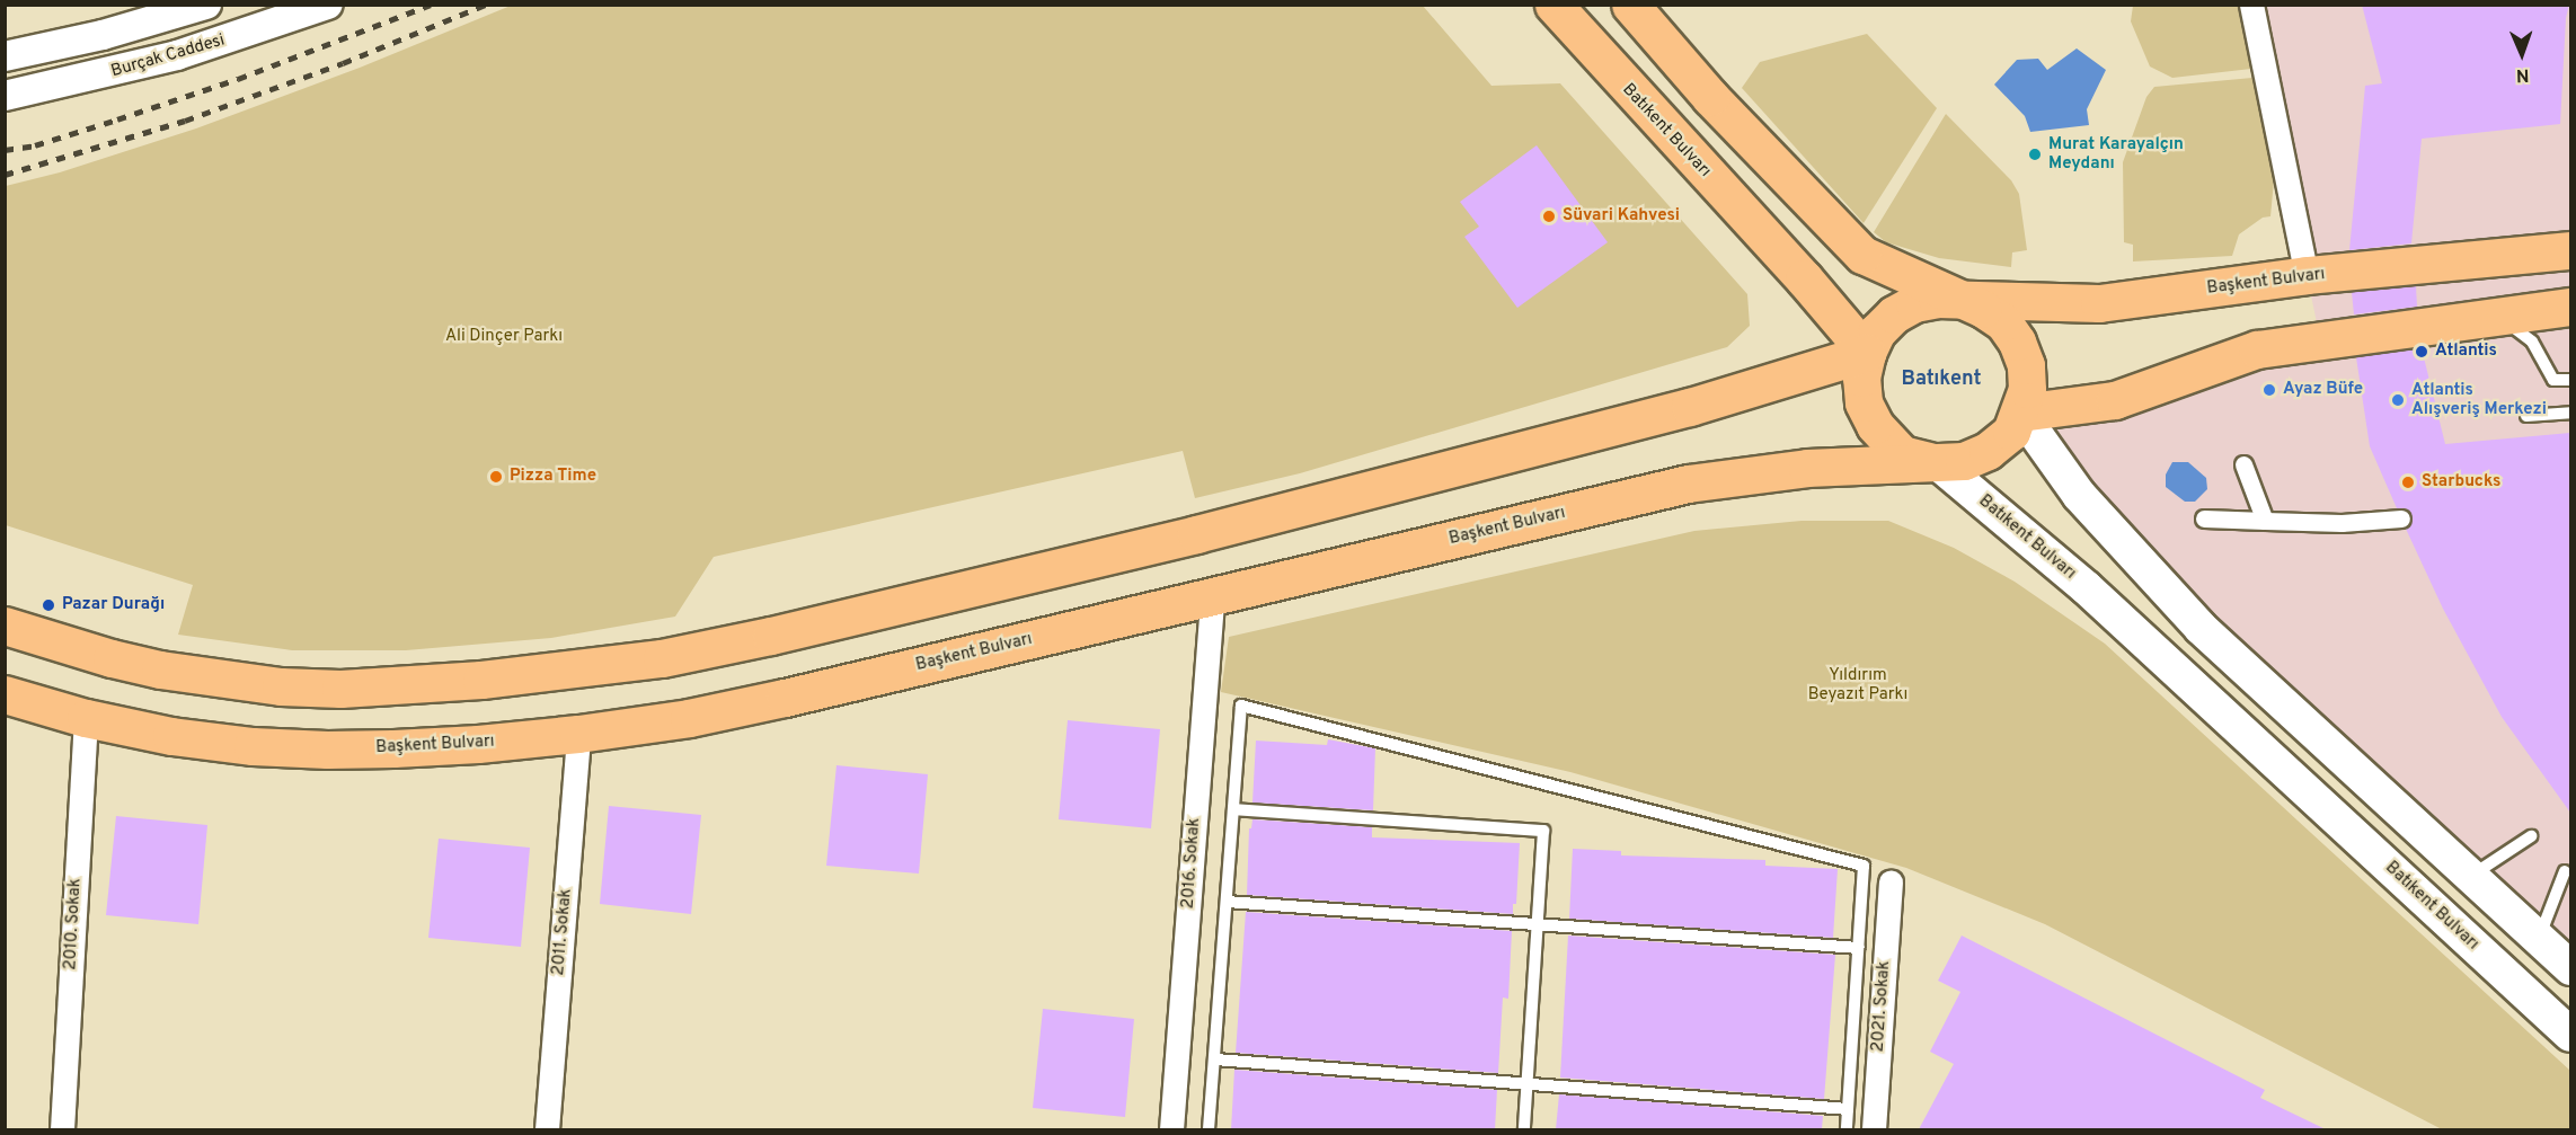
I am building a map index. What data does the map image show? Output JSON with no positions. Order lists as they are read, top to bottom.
{
  "streets": {
    "main road": ["Batıkent Bulvarı", "Başkent Bulvarı"],
    "street": [
      "Burçak Caddesi",
      "2016. Sokak",
      "2010. Sokak",
      "2011. Sokak",
      "2021. Sokak"
    ]
  },
  "crossings": [
    ["Batıkent Bulvarı", "Başkent Bulvarı"],
    ["Başkent Bulvarı", "2016. Sokak"],
    ["Başkent Bulvarı", "2010. Sokak"],
    ["Başkent Bulvarı", "2011. Sokak"]
  ],
  "districts": ["Batıkent"],
  "parks": ["Ali Dinçer Parkı", "Yıldırım Beyazıt Parkı"],
  "places": [
    "Murat Karayalçın Meydanı",
    "Süvari Kahvesi",
    "Atlantis",
    "Ayaz Büfe",
    "Atlantis Alışveriş Merkezi",
    "Pizza Time",
    "Starbucks",
    "Pazar Durağı"
  ],
  "north": "bottom"
}
